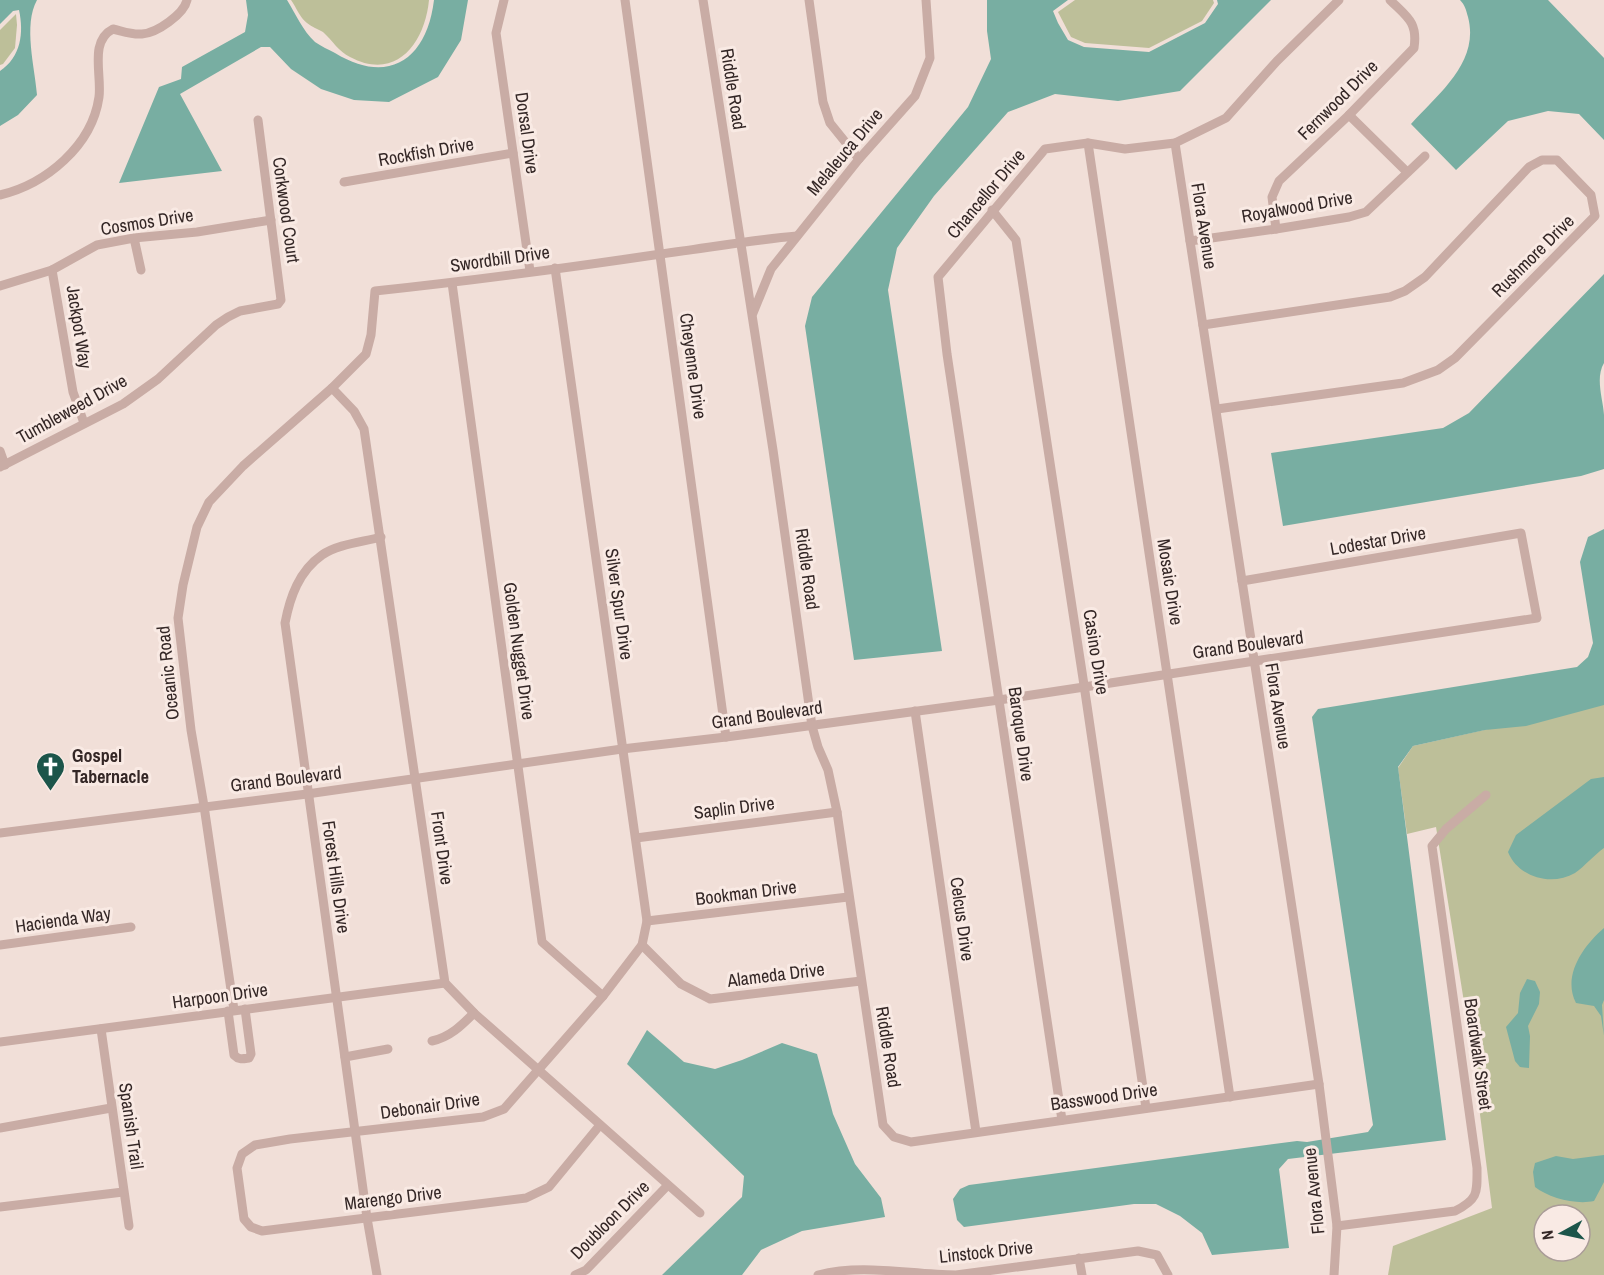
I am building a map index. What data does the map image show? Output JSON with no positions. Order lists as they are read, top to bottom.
{
  "streets": {
    "street": [
      "Riddle Road",
      "Fernwood Drive",
      "Dorsal Drive",
      "Rockfish Drive",
      "Melaleuca Drive",
      "Chancellor Drive",
      "Royalwood Drive",
      "Corkwood Court",
      "Cosmos Drive",
      "Flora Avenue",
      "Rushmore Drive",
      "Swordbill Drive",
      "Jackpot Way",
      "Cheyenne Drive",
      "Tumbleweed Drive",
      "Lodestar Drive",
      "Mosaic Drive",
      "Silver Spur Drive",
      "Grand Boulevard",
      "Golden Nugget Drive",
      "Casino Drive",
      "Oceanic Road",
      "Baroque Drive",
      "Saplin Drive",
      "Front Drive",
      "Forest Hills Drive",
      "Bookman Drive",
      "Celcus Drive",
      "Hacienda Way",
      "Alameda Drive",
      "Harpoon Drive",
      "Boardwalk Street",
      "Basswood Drive",
      "Debonair Drive",
      "Spanish Trail",
      "Marengo Drive",
      "Doubloon Drive",
      "Linstock Drive"
    ]
  },
  "crossings": [
    ["Riddle Road", "Melaleuca Drive"],
    ["Riddle Road", "Swordbill Drive"],
    ["Riddle Road", "Grand Boulevard"],
    ["Riddle Road", "Saplin Drive"],
    ["Riddle Road", "Bookman Drive"],
    ["Riddle Road", "Alameda Drive"],
    ["Riddle Road", "Basswood Drive"],
    ["Fernwood Drive", "Royalwood Drive"],
    ["Dorsal Drive", "Rockfish Drive"],
    ["Dorsal Drive", "Swordbill Drive"],
    ["Melaleuca Drive", "Swordbill Drive"],
    ["Chancellor Drive", "Flora Avenue"],
    ["Chancellor Drive", "Mosaic Drive"],
    ["Chancellor Drive", "Casino Drive"],
    ["Chancellor Drive", "Baroque Drive"],
    ["Royalwood Drive", "Flora Avenue"],
    ["Corkwood Court", "Cosmos Drive"],
    ["Corkwood Court", "Tumbleweed Drive"],
    ["Cosmos Drive", "Jackpot Way"],
    ["Flora Avenue", "Rushmore Drive"],
    ["Flora Avenue", "Lodestar Drive"],
    ["Flora Avenue", "Grand Boulevard"],
    ["Flora Avenue", "Boardwalk Street"],
    ["Flora Avenue", "Basswood Drive"],
    ["Swordbill Drive", "Cheyenne Drive"],
    ["Swordbill Drive", "Silver Spur Drive"],
    ["Swordbill Drive", "Golden Nugget Drive"],
    ["Swordbill Drive", "Oceanic Road"],
    ["Swordbill Drive", "Front Drive"],
    ["Jackpot Way", "Tumbleweed Drive"],
    ["Cheyenne Drive", "Grand Boulevard"],
    ["Lodestar Drive", "Grand Boulevard"],
    ["Mosaic Drive", "Grand Boulevard"],
    ["Mosaic Drive", "Basswood Drive"],
    ["Silver Spur Drive", "Grand Boulevard"],
    ["Silver Spur Drive", "Saplin Drive"],
    ["Silver Spur Drive", "Bookman Drive"],
    ["Silver Spur Drive", "Alameda Drive"],
    ["Silver Spur Drive", "Debonair Drive"],
    ["Grand Boulevard", "Golden Nugget Drive"],
    ["Grand Boulevard", "Casino Drive"],
    ["Grand Boulevard", "Oceanic Road"],
    ["Grand Boulevard", "Baroque Drive"],
    ["Grand Boulevard", "Front Drive"],
    ["Grand Boulevard", "Forest Hills Drive"],
    ["Grand Boulevard", "Celcus Drive"],
    ["Golden Nugget Drive", "Debonair Drive"],
    ["Casino Drive", "Basswood Drive"],
    ["Oceanic Road", "Front Drive"],
    ["Oceanic Road", "Harpoon Drive"],
    ["Baroque Drive", "Basswood Drive"],
    ["Front Drive", "Forest Hills Drive"],
    ["Front Drive", "Harpoon Drive"],
    ["Forest Hills Drive", "Harpoon Drive"],
    ["Forest Hills Drive", "Debonair Drive"],
    ["Forest Hills Drive", "Marengo Drive"],
    ["Celcus Drive", "Basswood Drive"],
    ["Alameda Drive", "Debonair Drive"],
    ["Harpoon Drive", "Spanish Trail"],
    ["Debonair Drive", "Marengo Drive"]
  ],
  "places": {
    "church": ["Gospel Tabernacle"]
  },
  "north": "left"
}
